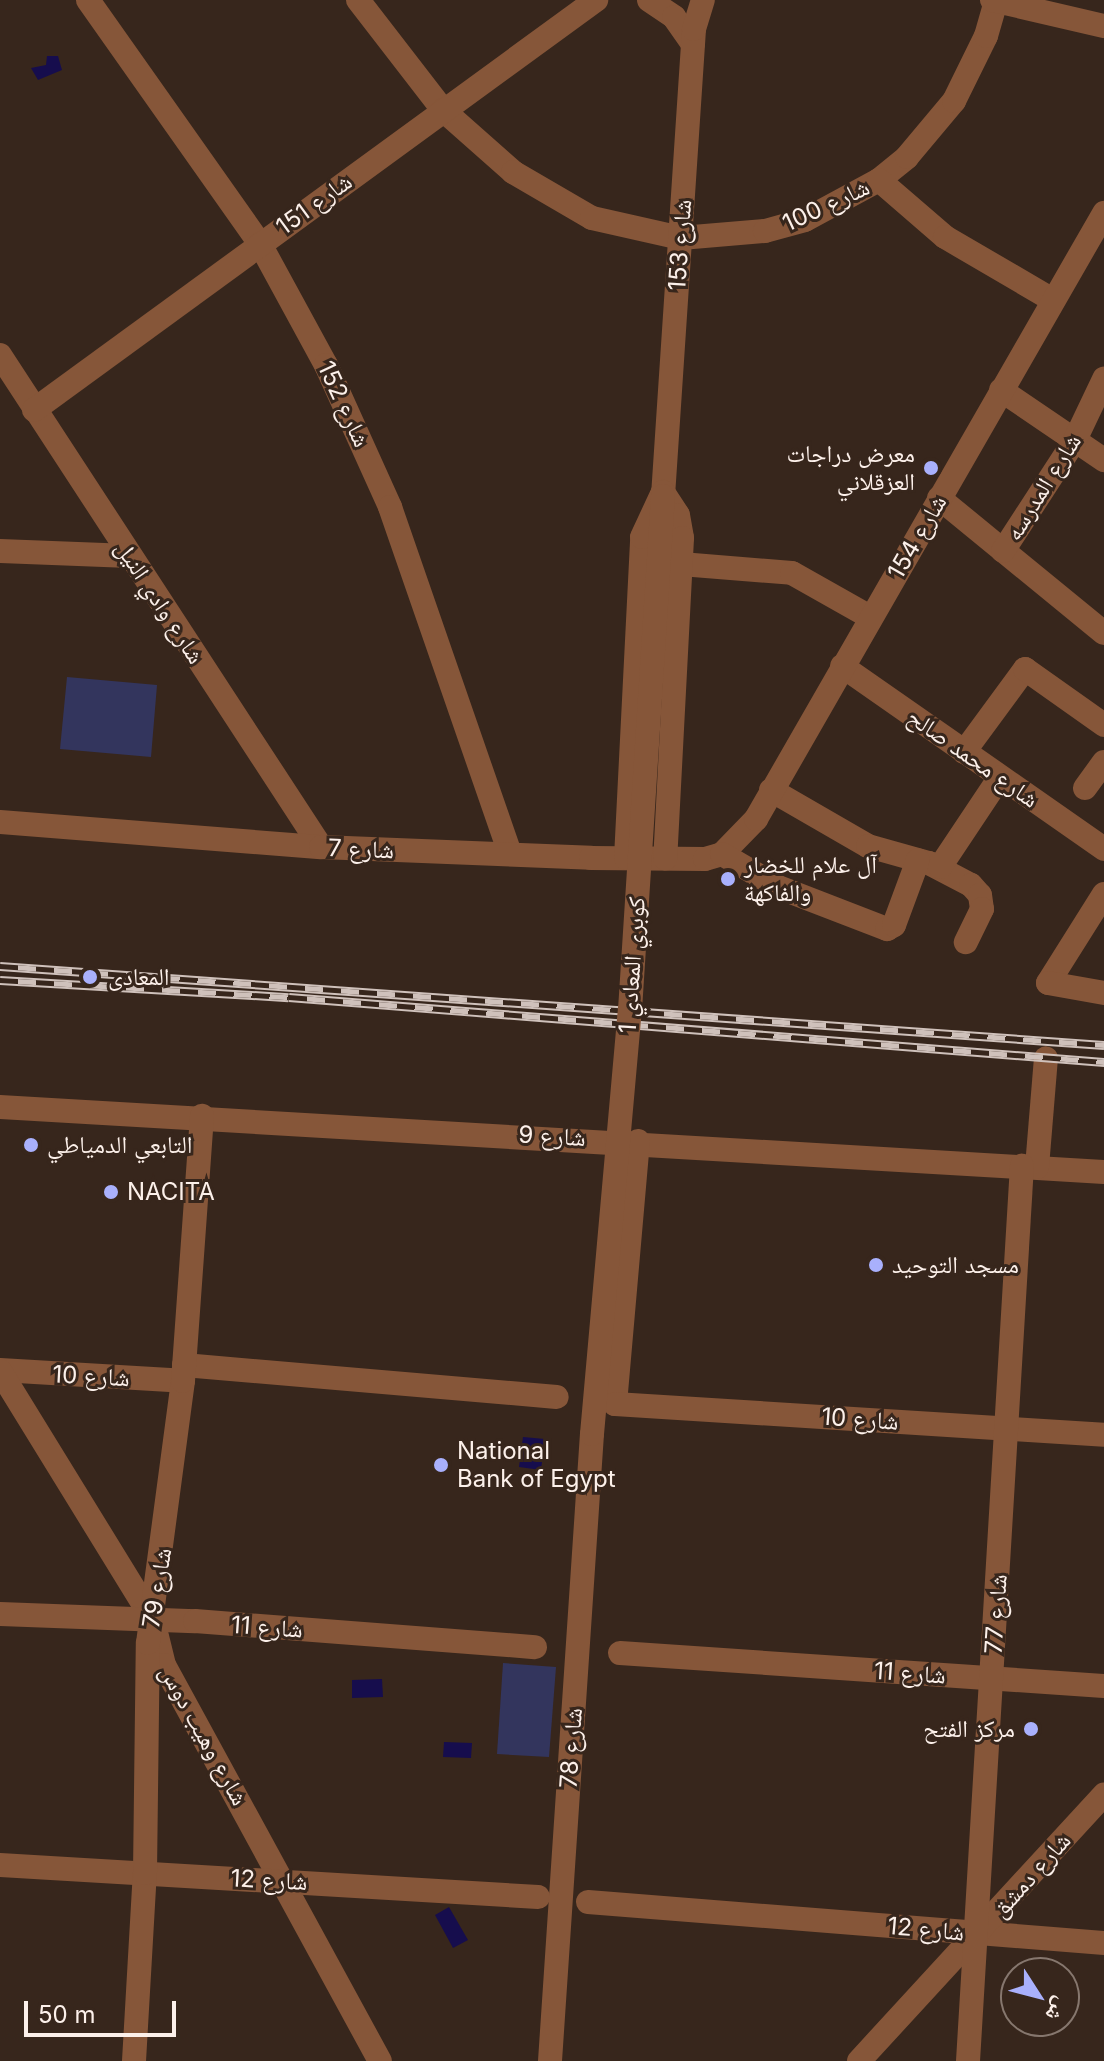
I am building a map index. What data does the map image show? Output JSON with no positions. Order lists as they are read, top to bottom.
{
  "streets": {
    "street": [
      "شارع 151",
      "شارع 100",
      "شارع 153",
      "شارع 152",
      "شارع المدرسه",
      "شارع 154",
      "شارع وادي النيل",
      "شارع محمد صالح",
      "شارع 7",
      "كوبري المعادي 1",
      "شارع 9",
      "شارع 10",
      "شارع 79",
      "شارع 77",
      "شارع 11",
      "شارع وهيب دوس",
      "شارع 78",
      "شارع دمشق",
      "شارع 12"
    ]
  },
  "crossings": [
    ["شارع 151", "شارع 100"],
    ["شارع 151", "شارع 152"],
    ["شارع 151", "شارع وادي النيل"],
    ["شارع 100", "شارع 153"],
    ["شارع 153", "شارع 7"],
    ["شارع 153", "كوبري المعادي 1"],
    ["شارع 152", "شارع 7"],
    ["شارع 154", "شارع محمد صالح"],
    ["شارع 154", "شارع 7"],
    ["شارع وادي النيل", "شارع 7"],
    ["كوبري المعادي 1", "شارع 78"],
    ["شارع 9", "شارع 10"],
    ["شارع 9", "شارع 79"],
    ["شارع 9", "شارع 77"],
    ["شارع 10", "شارع 79"],
    ["شارع 10", "شارع 77"],
    ["شارع 10", "شارع وهيب دوس"],
    ["شارع 79", "شارع 11"],
    ["شارع 79", "شارع وهيب دوس"],
    ["شارع 79", "شارع 12"],
    ["شارع 77", "شارع 11"],
    ["شارع 77", "شارع دمشق"],
    ["شارع 77", "شارع 12"],
    ["شارع 11", "شارع وهيب دوس"],
    ["شارع وهيب دوس", "شارع 12"],
    ["شارع دمشق", "شارع 12"]
  ],
  "places": [
    "معرض دراجات العزقلاني",
    "آل علام للخضار والفاكهة",
    "المعادى",
    "التابعي الدمياطي",
    "NACITA",
    "مسجد التوحيد",
    "National Bank of Egypt",
    "مركز الفتح"
  ],
  "scale_bar": "50 m",
  "north": "bottom right"
}
